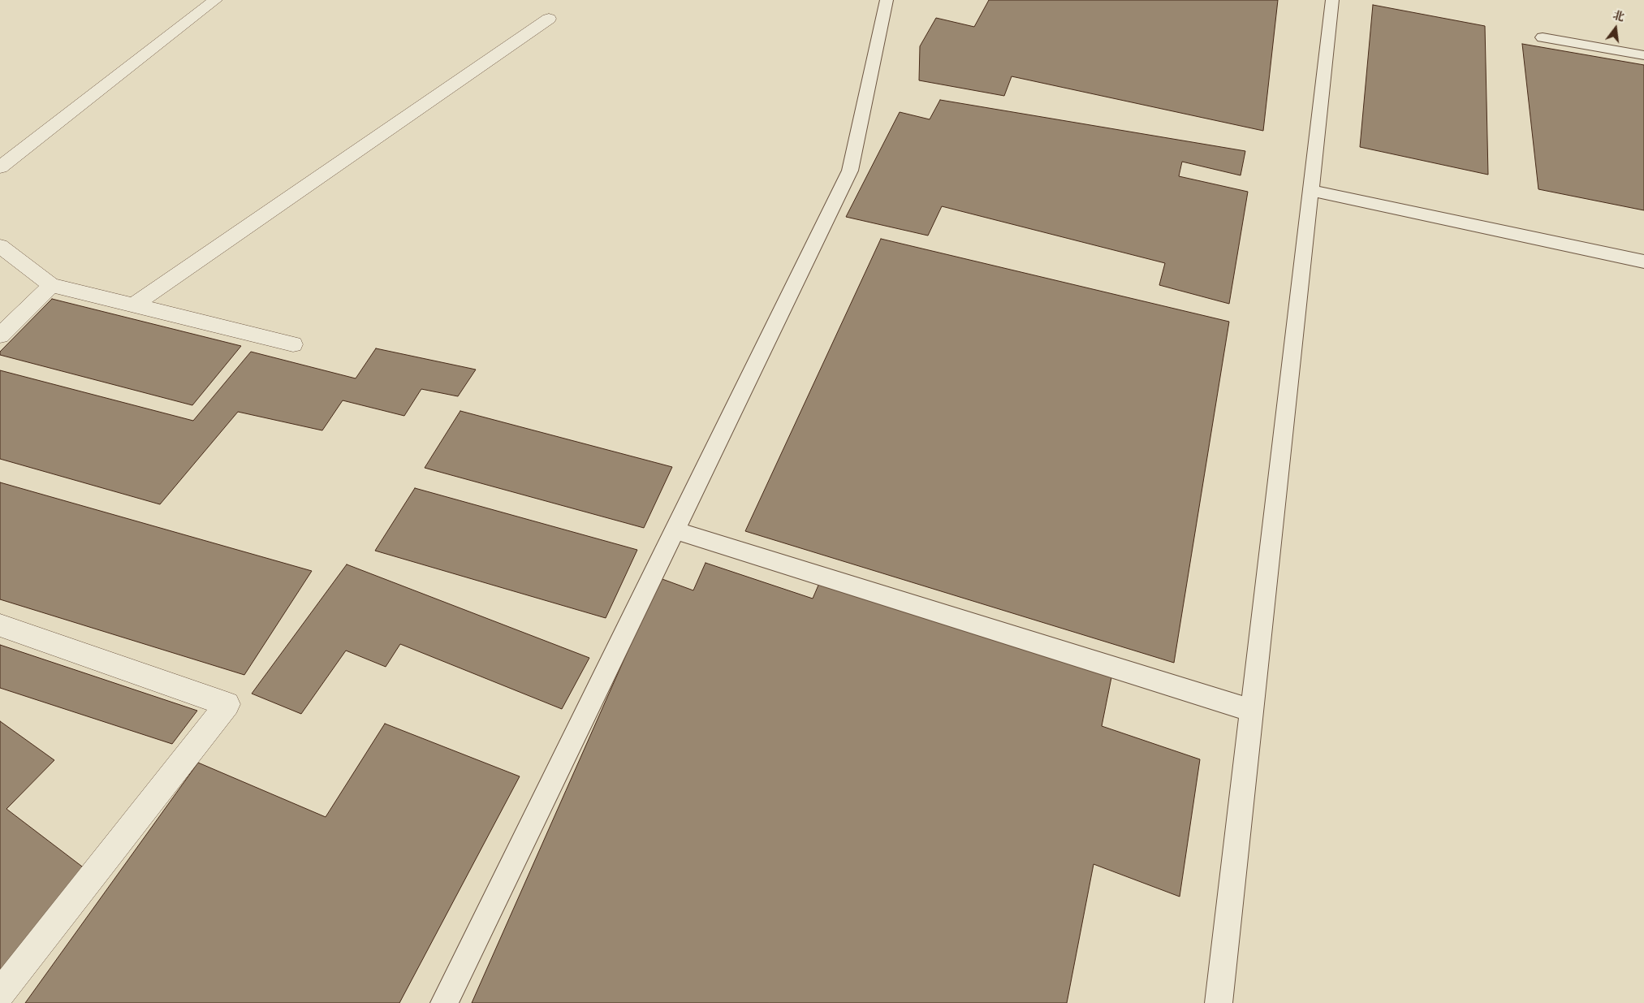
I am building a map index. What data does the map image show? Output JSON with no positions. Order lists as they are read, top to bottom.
{
  "north": "top"
}
